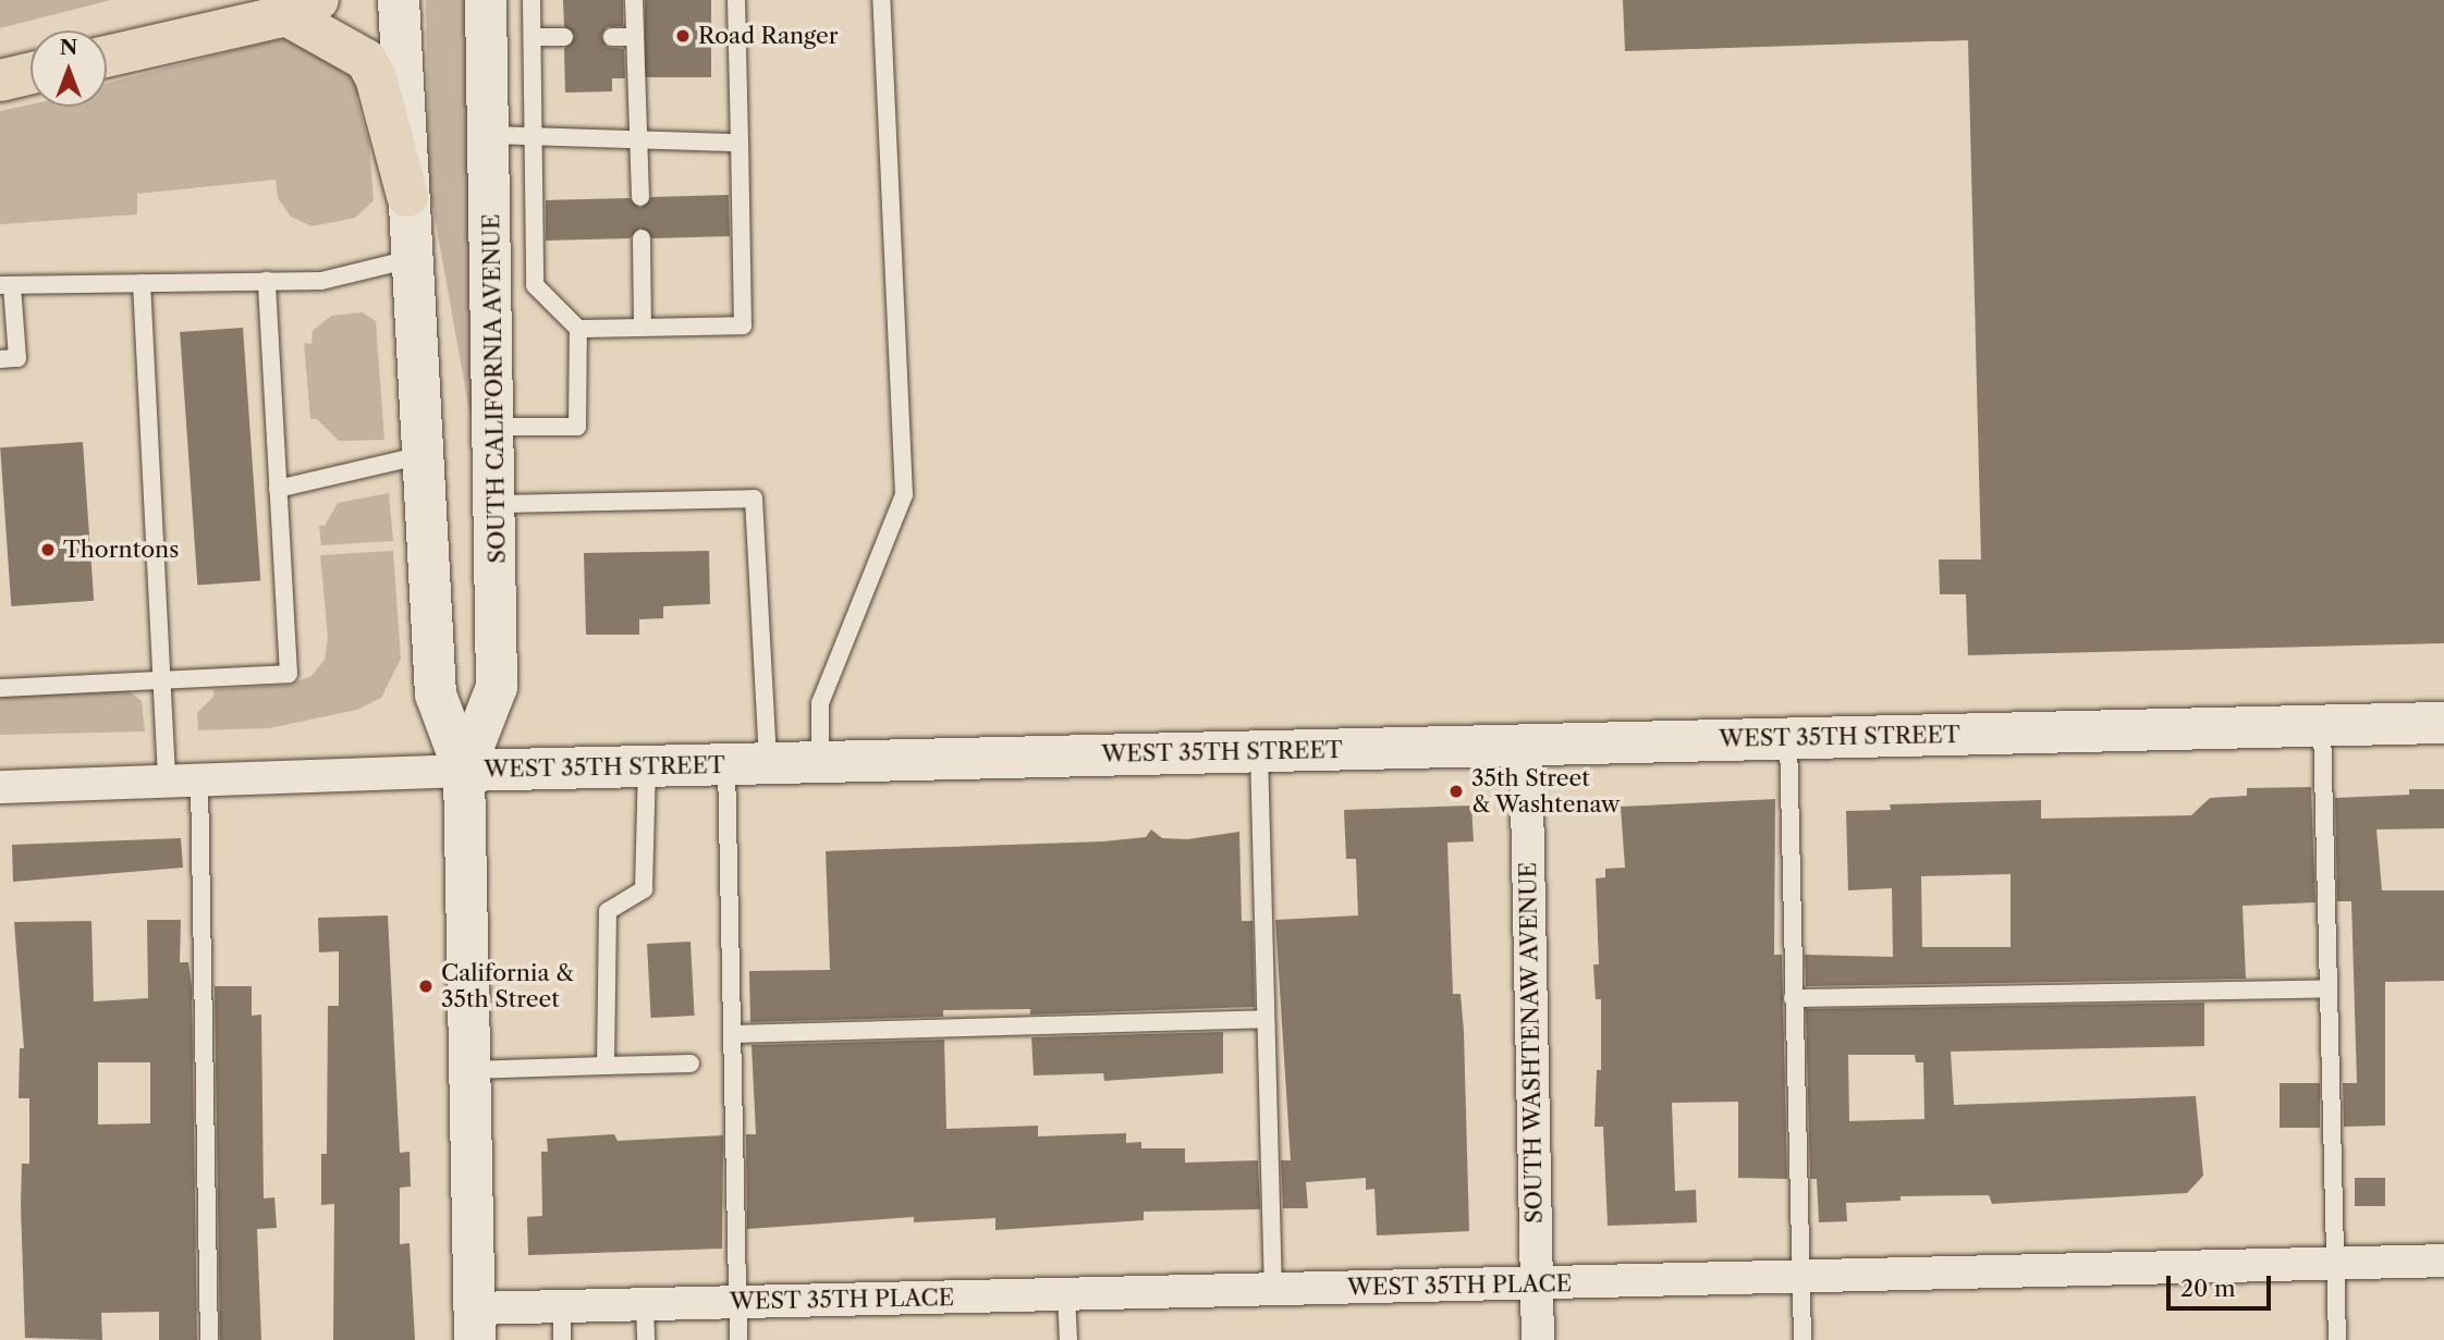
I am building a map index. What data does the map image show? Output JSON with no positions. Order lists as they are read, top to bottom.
{
  "streets": {
    "main road": ["SOUTH CALIFORNIA AVENUE", "WEST 35TH STREET"],
    "street": ["SOUTH WASHTENAW AVENUE", "WEST 35TH PLACE"]
  },
  "crossings": [
    ["SOUTH CALIFORNIA AVENUE", "WEST 35TH STREET"],
    ["SOUTH CALIFORNIA AVENUE", "WEST 35TH PLACE"],
    ["WEST 35TH STREET", "SOUTH WASHTENAW AVENUE"],
    ["SOUTH WASHTENAW AVENUE", "WEST 35TH PLACE"]
  ],
  "places": [
    "Road Ranger",
    "Thorntons",
    "35th Street & Washtenaw",
    "California & 35th Street"
  ],
  "scale_bar": "20 m",
  "north": "top"
}
